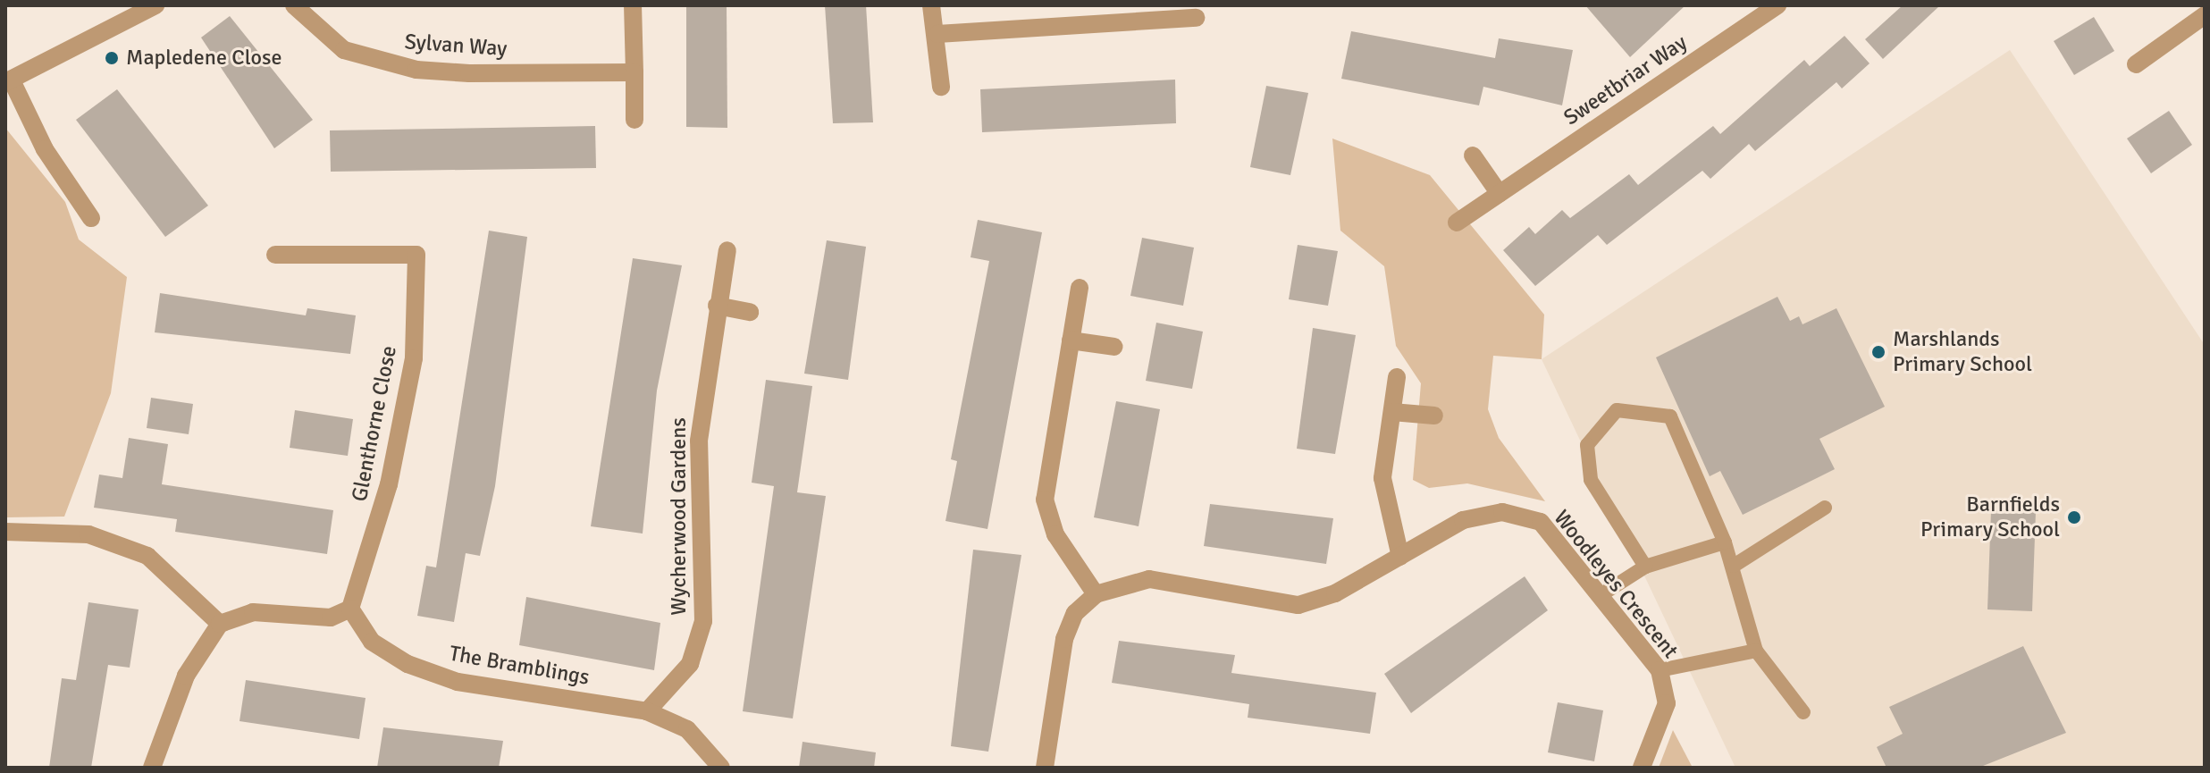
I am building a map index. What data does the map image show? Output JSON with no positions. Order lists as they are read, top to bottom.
{
  "streets": {
    "street": [
      "Sylvan Way",
      "Sweetbriar Way",
      "Glenthorne Close",
      "Wycherwood Gardens",
      "Woodleyes Crescent",
      "The Bramblings"
    ]
  },
  "crossings": [
    ["Glenthorne Close", "The Bramblings"],
    ["Wycherwood Gardens", "The Bramblings"]
  ],
  "places": ["Mapledene Close", "Marshlands Primary School", "Barnfields Primary School"]
}
